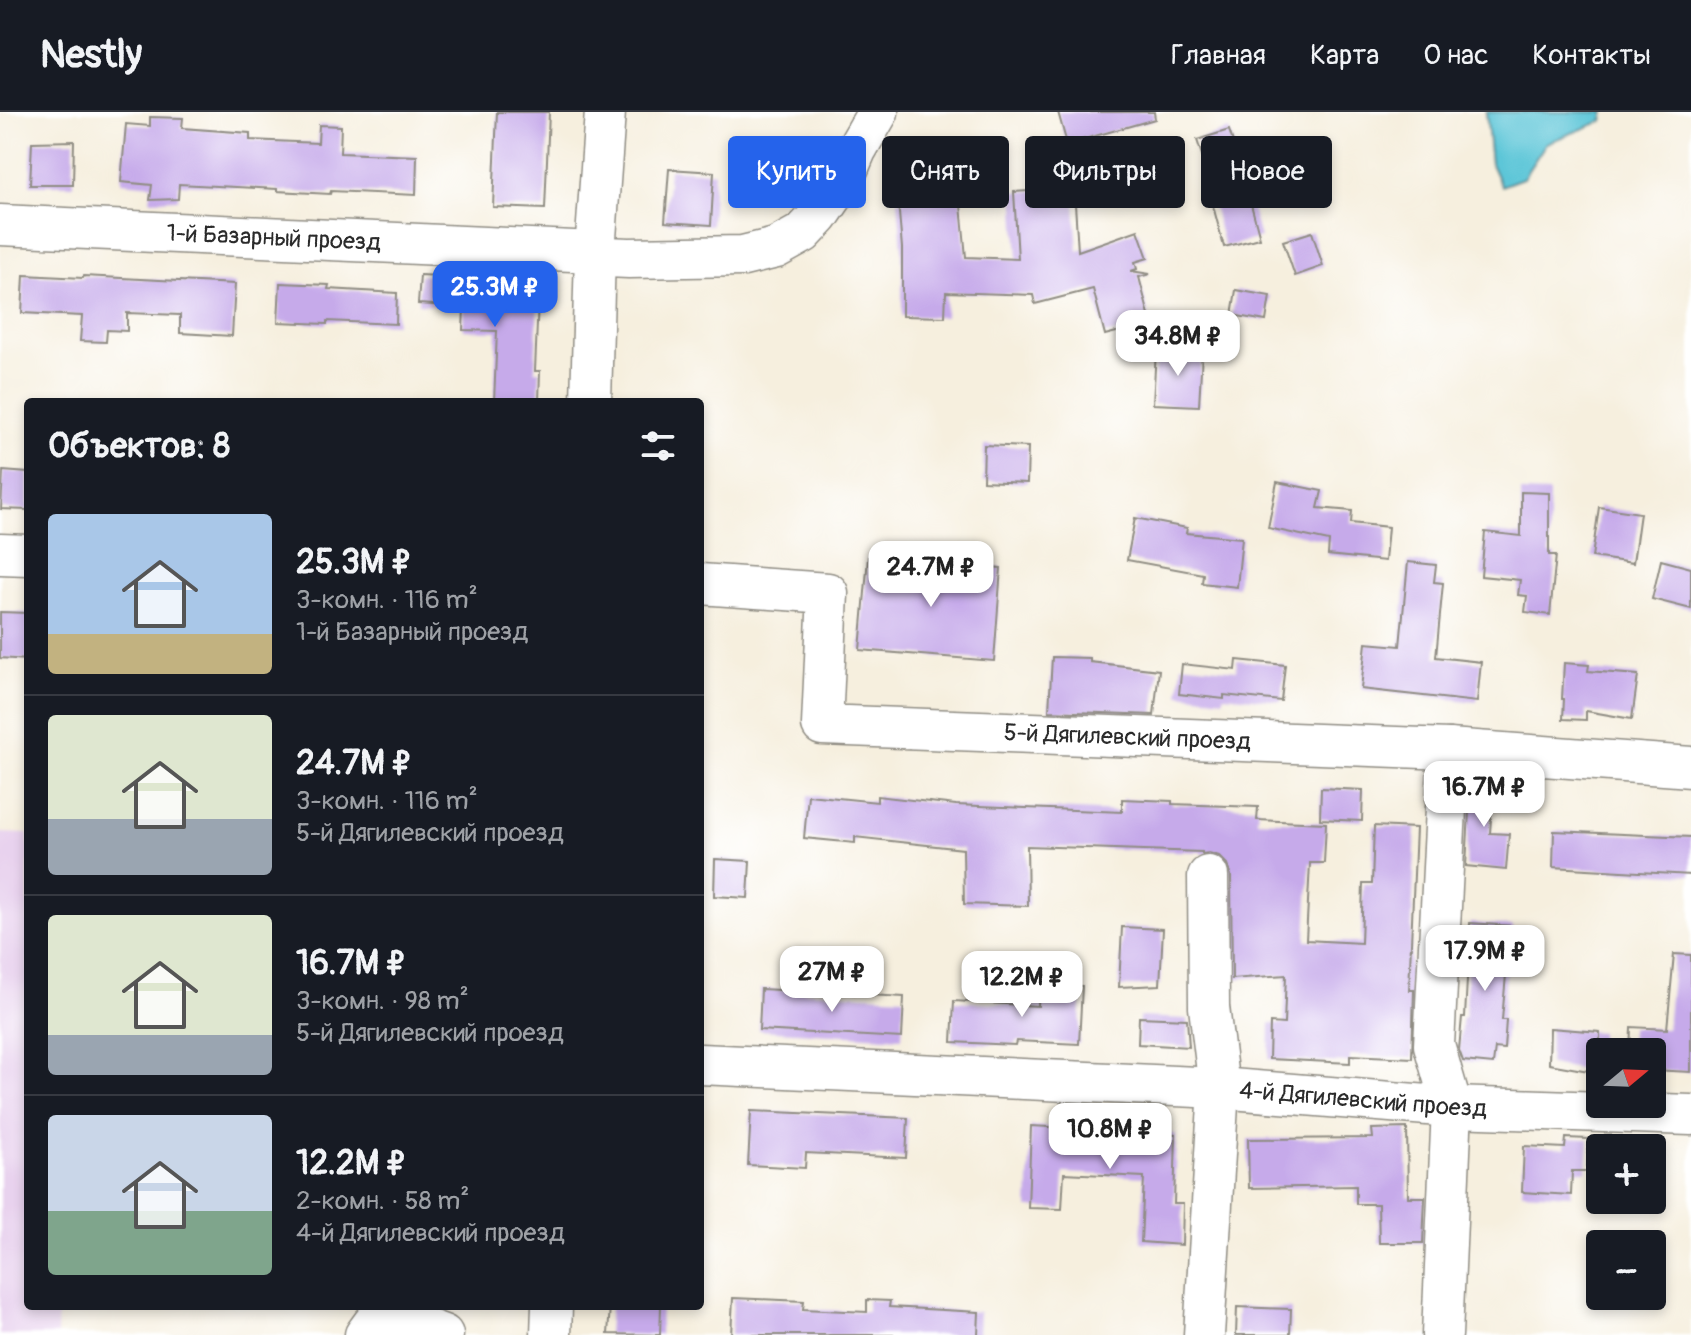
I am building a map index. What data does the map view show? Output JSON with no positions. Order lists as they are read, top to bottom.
{
  "streets": {
    "street": ["1-й Базарный проезд", "5-й Дягилевский проезд", "4-й Дягилевский проезд"]
  },
  "north": "right",
  "page": {
    "header": "Nestly",
    "nav": [
      "Главная",
      "Карта",
      "О нас",
      "Контакты"
    ],
    "chip": [
      "Купить",
      "Снять",
      "Фильтры",
      "Новое"
    ],
    "price": [
      "25.3M ₽",
      "34.8M ₽",
      "24.7M ₽",
      "16.7M ₽",
      "17.9M ₽",
      "27M ₽",
      "12.2M ₽",
      "10.8M ₽"
    ],
    "heading": "Объектов: 8",
    "list": [
      {
        "name": "25.3M ₽",
        "note": "3-комн. · 116 m² · 1-й Базарный проезд"
      },
      {
        "name": "24.7M ₽",
        "note": "3-комн. · 116 m² · 5-й Дягилевский проезд"
      },
      {
        "name": "16.7M ₽",
        "note": "3-комн. · 98 m² · 5-й Дягилевский проезд"
      },
      {
        "name": "12.2M ₽",
        "note": "2-комн. · 58 m² · 4-й Дягилевский проезд"
      }
    ],
    "map_buttons": ["+", "−"]
  }
}
